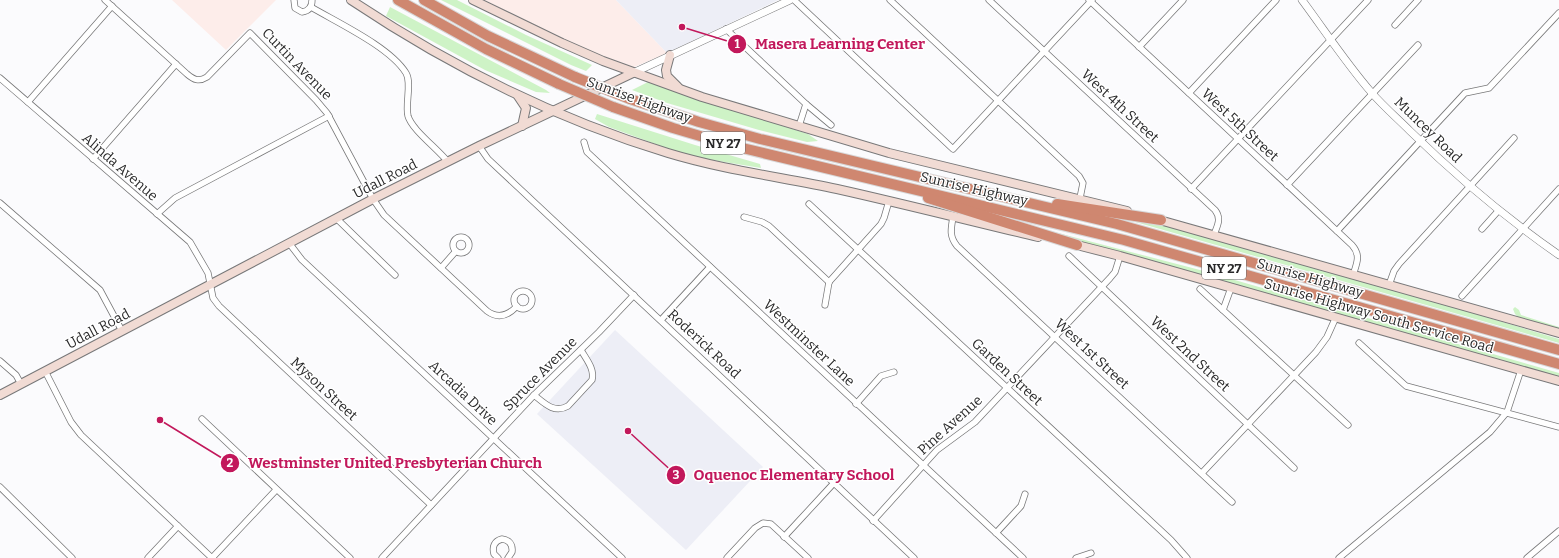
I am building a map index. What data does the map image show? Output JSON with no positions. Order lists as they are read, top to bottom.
{
  "streets": {
    "highway": ["Sunrise Highway", "NY 27"],
    "main road": ["Udall Road", "Sunrise Highway South Service Road"],
    "street": [
      "Curtin Avenue",
      "West 4th Street",
      "West 5th Street",
      "Muncey Road",
      "Alinda Avenue",
      "Westminster Lane",
      "Roderick Road",
      "West 1st Street",
      "West 2nd Street",
      "Garden Street",
      "Spruce Avenue",
      "Myson Street",
      "Arcadia Drive",
      "Pine Avenue"
    ]
  },
  "crossings": [
    ["Curtin Avenue", "Udall Road"],
    ["Sunrise Highway", "West 4th Street"],
    ["Sunrise Highway", "West 5th Street"],
    ["Sunrise Highway", "Udall Road"],
    ["Alinda Avenue", "Udall Road"],
    ["Alinda Avenue", "Myson Street"],
    ["Udall Road", "Roderick Road"],
    ["Udall Road", "Myson Street"],
    ["Udall Road", "Arcadia Drive"],
    ["Sunrise Highway South Service Road", "Pine Avenue"],
    ["Westminster Lane", "Pine Avenue"],
    ["Roderick Road", "Spruce Avenue"],
    ["Roderick Road", "Pine Avenue"],
    ["West 1st Street", "Pine Avenue"],
    ["West 2nd Street", "Pine Avenue"],
    ["Garden Street", "Pine Avenue"],
    ["Spruce Avenue", "Myson Street"],
    ["Spruce Avenue", "Arcadia Drive"]
  ],
  "places": ["Masera Learning Center", "Westminster United Presbyterian Church", "Oquenoc Elementary School"]
}
